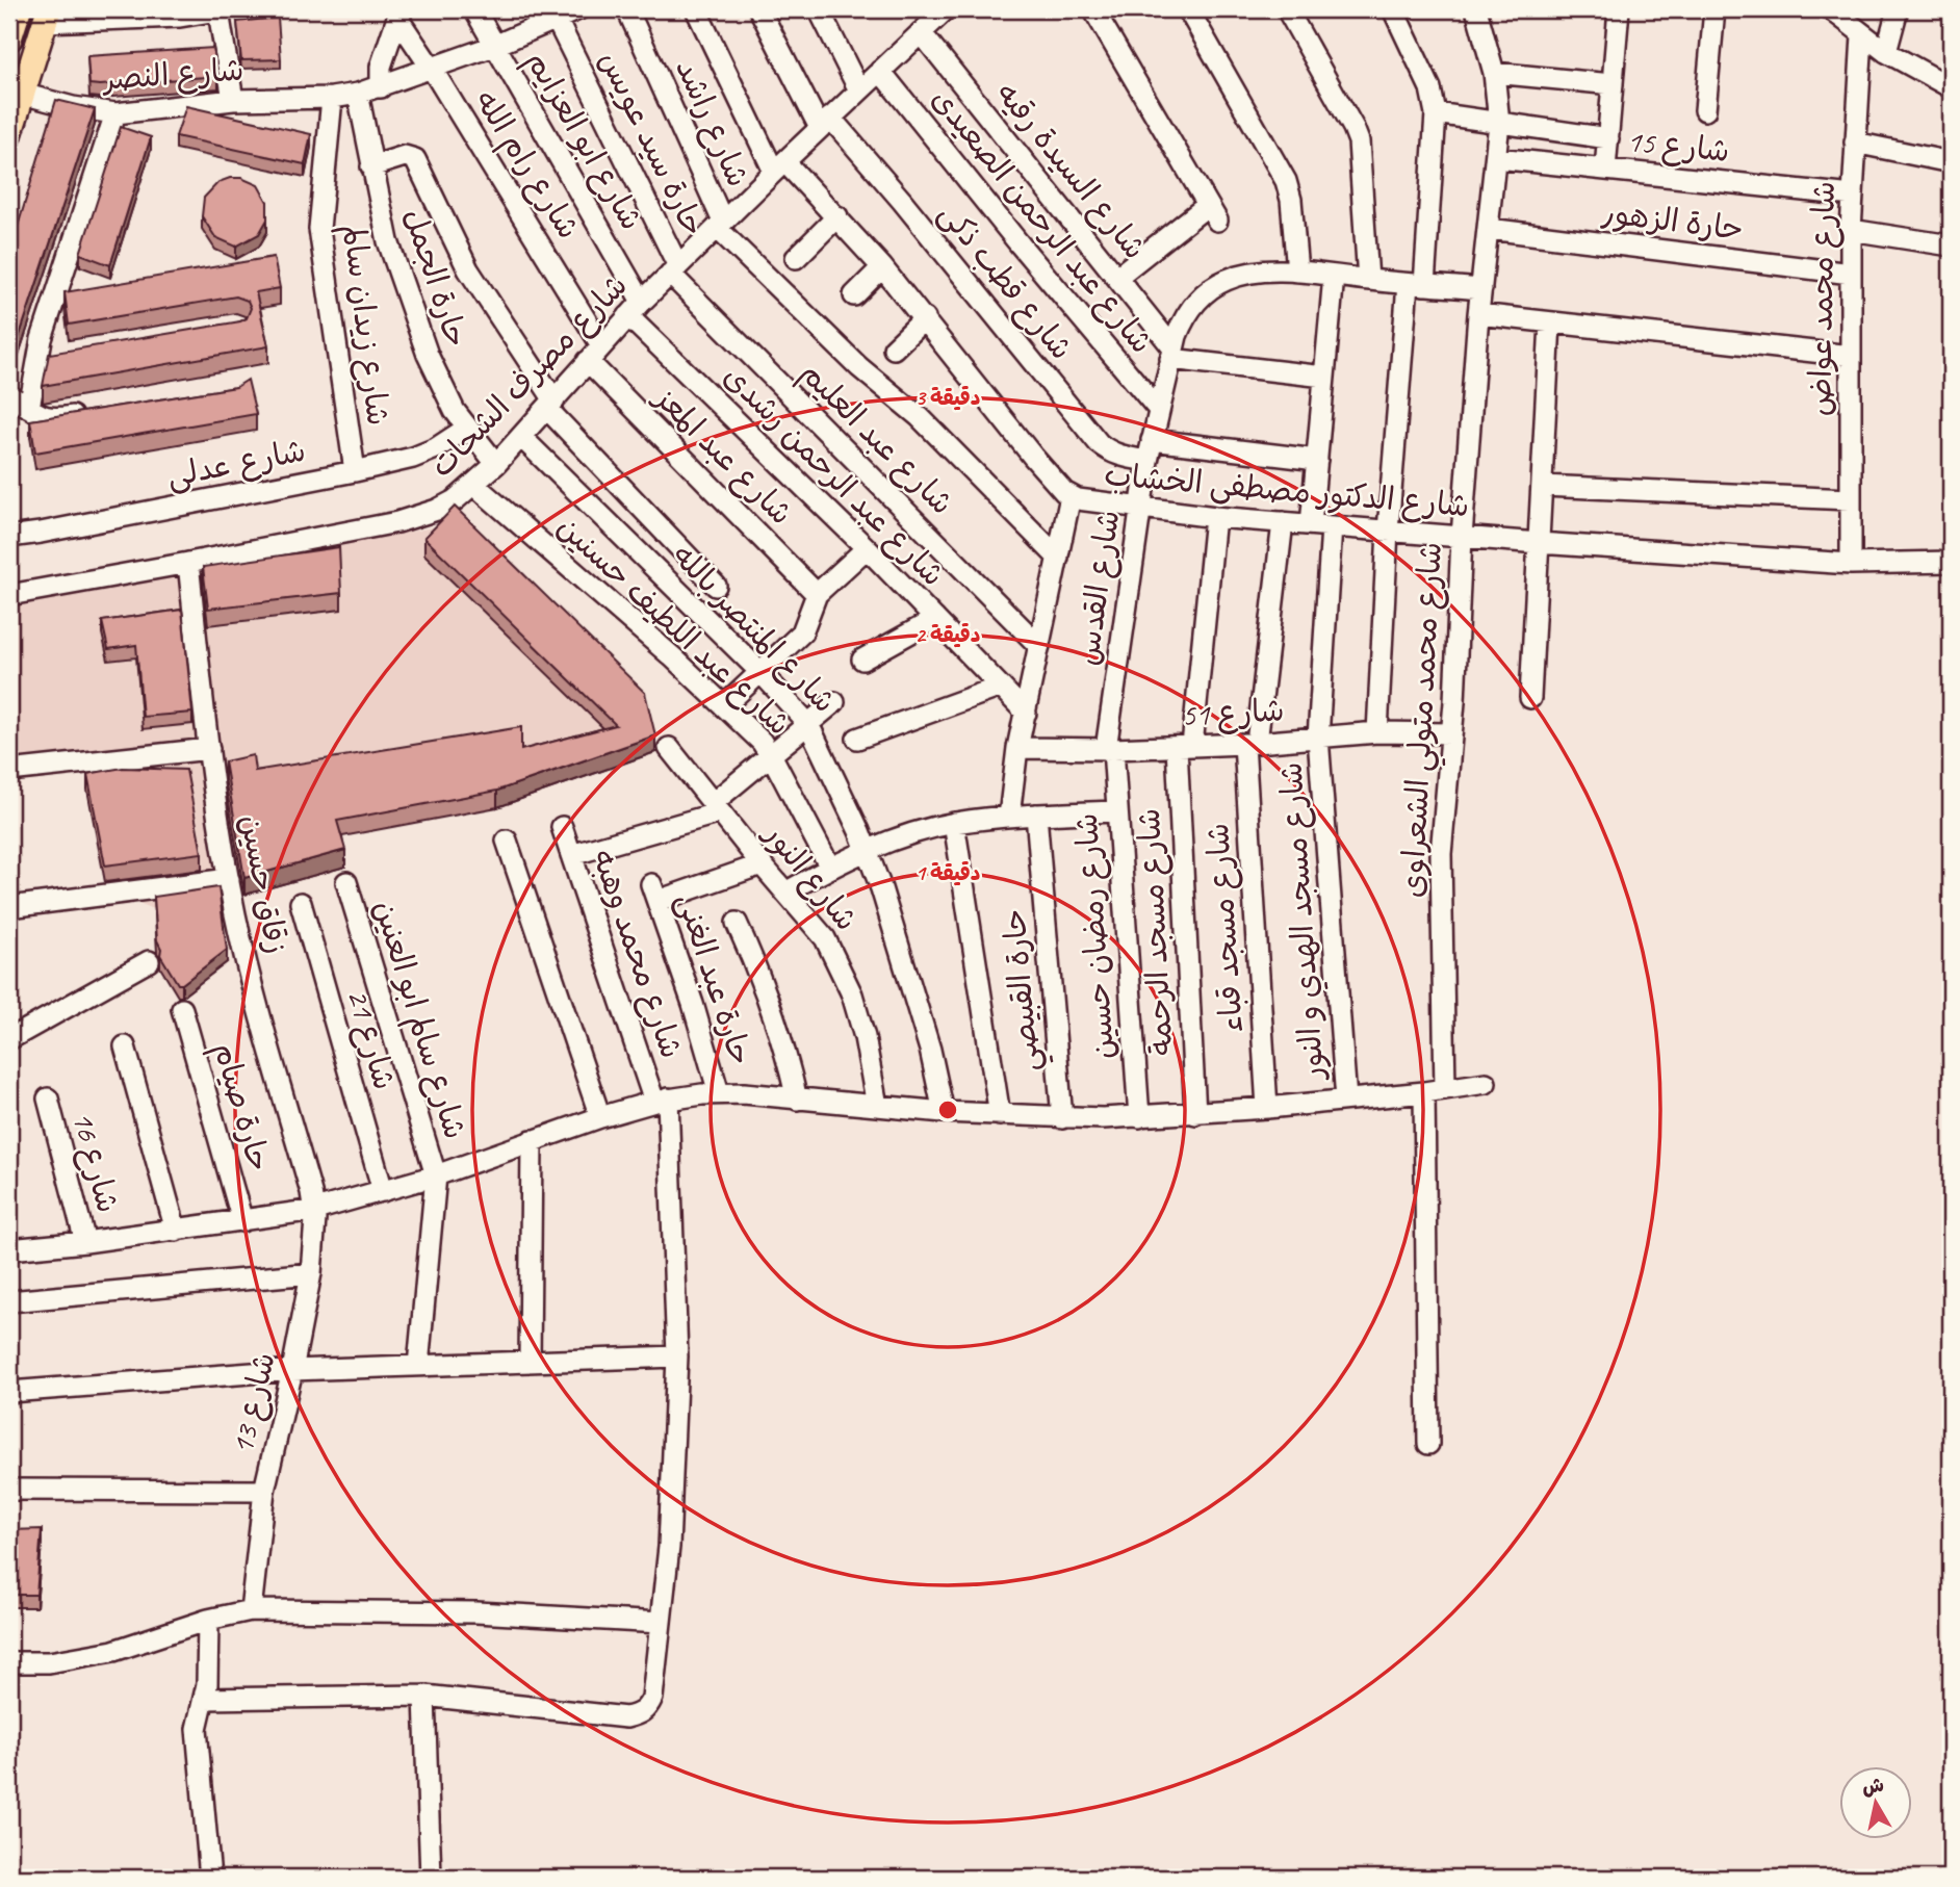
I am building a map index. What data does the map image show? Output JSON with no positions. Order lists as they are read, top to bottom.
{
  "streets": {
    "street": [
      "شارع النصر",
      "شارع راشد",
      "شارع ابو العزايم",
      "حارة سيد عويس",
      "شارع 15",
      "شارع رام الله",
      "شارع السيدة رقيه",
      "شارع عبد الرحمن الصعيدى",
      "حارة الزهور",
      "حارة الجمل",
      "شارع قطب ذكى",
      "شارع محمد عواض",
      "شارع زيدان سالم",
      "شارع مصرف الشحات",
      "شارع عبد العليم",
      "شارع عبد المعز",
      "شارع عدلى",
      "شارع عبد الرحمن رشدى",
      "شارع الدكتور مصطفى الخشاب",
      "شارع القدس",
      "شارع عبد اللطيف حسنين",
      "شارع المنتصر بالله",
      "شارع 51",
      "شارع محمد متولي الشعراوى",
      "شارع النور",
      "زقاق حسين",
      "شارع مسجد الهدي و النور",
      "شارع مسجد قباء",
      "شارع مسجد الرحمة",
      "شارع رمضان حسين",
      "شارع محمد وهبه",
      "حارة عبد الغنى",
      "حارة القبيصي",
      "شارع سالم ابو العنين",
      "شارع 21",
      "حارة صيام",
      "شارع 16",
      "شارع 13"
    ]
  },
  "crossings": [
    ["شارع النصر", "شارع ابو العزايم"],
    ["شارع النصر", "حارة سيد عويس"],
    ["شارع النصر", "شارع رام الله"],
    ["شارع النصر", "حارة الجمل"],
    ["شارع النصر", "شارع زيدان سالم"],
    ["شارع راشد", "شارع مصرف الشحات"],
    ["شارع ابو العزايم", "شارع مصرف الشحات"],
    ["شارع ابو العزايم", "شارع عبد الرحمن رشدى"],
    ["حارة سيد عويس", "شارع مصرف الشحات"],
    ["حارة سيد عويس", "شارع عبد العليم"],
    ["شارع 15", "شارع محمد عواض"],
    ["شارع 15", "شارع محمد متولي الشعراوى"],
    ["شارع رام الله", "شارع مصرف الشحات"],
    ["شارع السيدة رقيه", "شارع مصرف الشحات"],
    ["شارع السيدة رقيه", "شارع القدس"],
    ["شارع عبد الرحمن الصعيدى", "شارع مصرف الشحات"],
    ["شارع عبد الرحمن الصعيدى", "شارع القدس"],
    ["حارة الزهور", "شارع محمد عواض"],
    ["حارة الزهور", "شارع محمد متولي الشعراوى"],
    ["حارة الجمل", "شارع مصرف الشحات"],
    ["حارة الجمل", "شارع عدلى"],
    ["شارع قطب ذكى", "شارع مصرف الشحات"],
    ["شارع قطب ذكى", "شارع القدس"],
    ["شارع محمد عواض", "شارع الدكتور مصطفى الخشاب"],
    ["شارع زيدان سالم", "شارع عدلى"],
    ["شارع مصرف الشحات", "شارع عبد العليم"],
    ["شارع مصرف الشحات", "شارع عبد المعز"],
    ["شارع مصرف الشحات", "شارع عبد الرحمن رشدى"],
    ["شارع مصرف الشحات", "شارع الدكتور مصطفى الخشاب"],
    ["شارع مصرف الشحات", "شارع عبد اللطيف حسنين"],
    ["شارع مصرف الشحات", "شارع المنتصر بالله"],
    ["شارع مصرف الشحات", "زقاق حسين"],
    ["شارع الدكتور مصطفى الخشاب", "شارع القدس"],
    ["شارع الدكتور مصطفى الخشاب", "شارع محمد متولي الشعراوى"],
    ["شارع الدكتور مصطفى الخشاب", "شارع مسجد الهدي و النور"],
    ["شارع الدكتور مصطفى الخشاب", "شارع مسجد قباء"],
    ["شارع الدكتور مصطفى الخشاب", "شارع مسجد الرحمة"],
    ["شارع القدس", "شارع 51"],
    ["شارع القدس", "شارع محمد متولي الشعراوى"],
    ["شارع القدس", "شارع رمضان حسين"],
    ["شارع 51", "شارع محمد متولي الشعراوى"],
    ["شارع 51", "شارع مسجد الهدي و النور"],
    ["شارع 51", "شارع مسجد قباء"],
    ["شارع 51", "شارع مسجد الرحمة"],
    ["شارع 51", "شارع رمضان حسين"],
    ["شارع النور", "حارة عبد الغنى"],
    ["زقاق حسين", "شارع 13"]
  ],
  "north": "top",
  "rings": ["3 دقيقة", "2 دقيقة", "1 دقيقة"]
}
